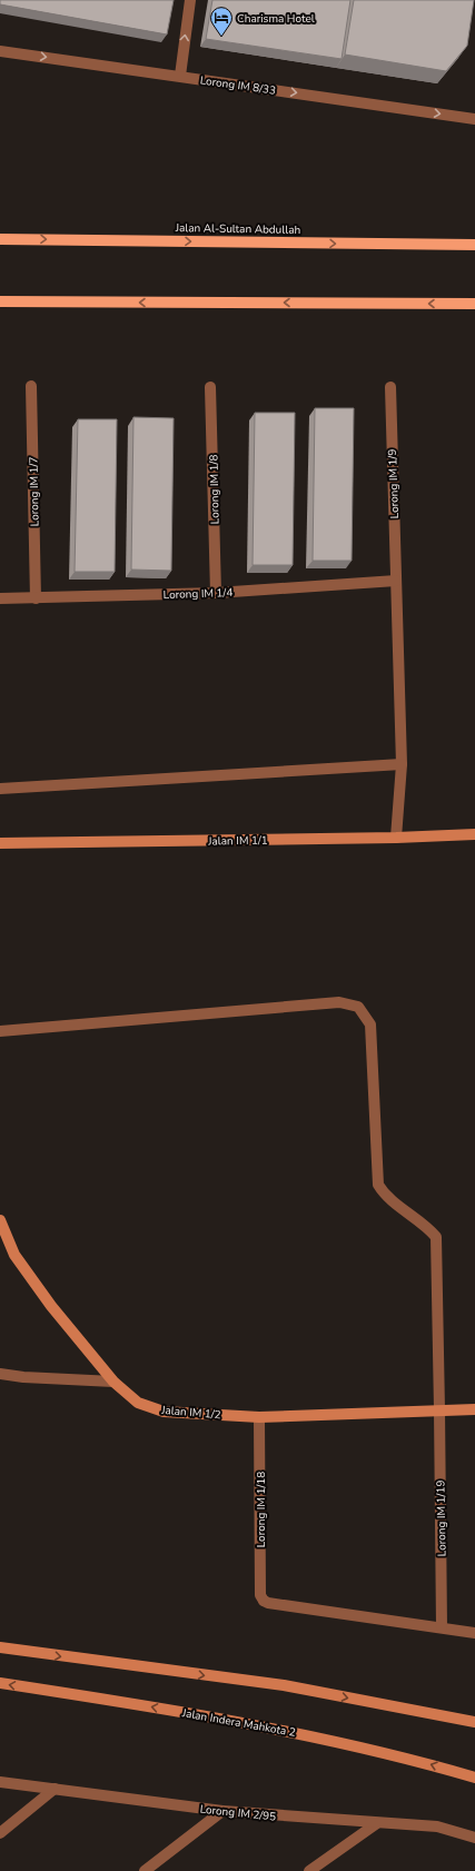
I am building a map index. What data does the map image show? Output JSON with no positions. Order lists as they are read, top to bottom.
{
  "streets": {
    "main road": ["Jalan Al-Sultan Abdullah"],
    "street": [
      "Lorong IM 8/33",
      "Lorong IM 1/9",
      "Lorong IM 1/8",
      "Lorong IM 1/7",
      "Lorong IM 1/4",
      "Jalan IM 1/1",
      "Jalan IM 1/2",
      "Lorong IM 1/18",
      "Lorong IM 1/19",
      "Jalan Indera Mahkota 2",
      "Lorong IM 2/95"
    ]
  },
  "crossings": [
    ["Lorong IM 1/9", "Lorong IM 1/4"],
    ["Lorong IM 1/9", "Jalan IM 1/1"],
    ["Lorong IM 1/8", "Lorong IM 1/4"],
    ["Lorong IM 1/7", "Lorong IM 1/4"],
    ["Jalan IM 1/2", "Lorong IM 1/18"],
    ["Jalan IM 1/2", "Lorong IM 1/19"],
    ["Lorong IM 1/18", "Lorong IM 1/19"]
  ],
  "one_way": ["Lorong IM 8/33"],
  "places": {
    "hotel": ["Charisma Hotel"]
  }
}
